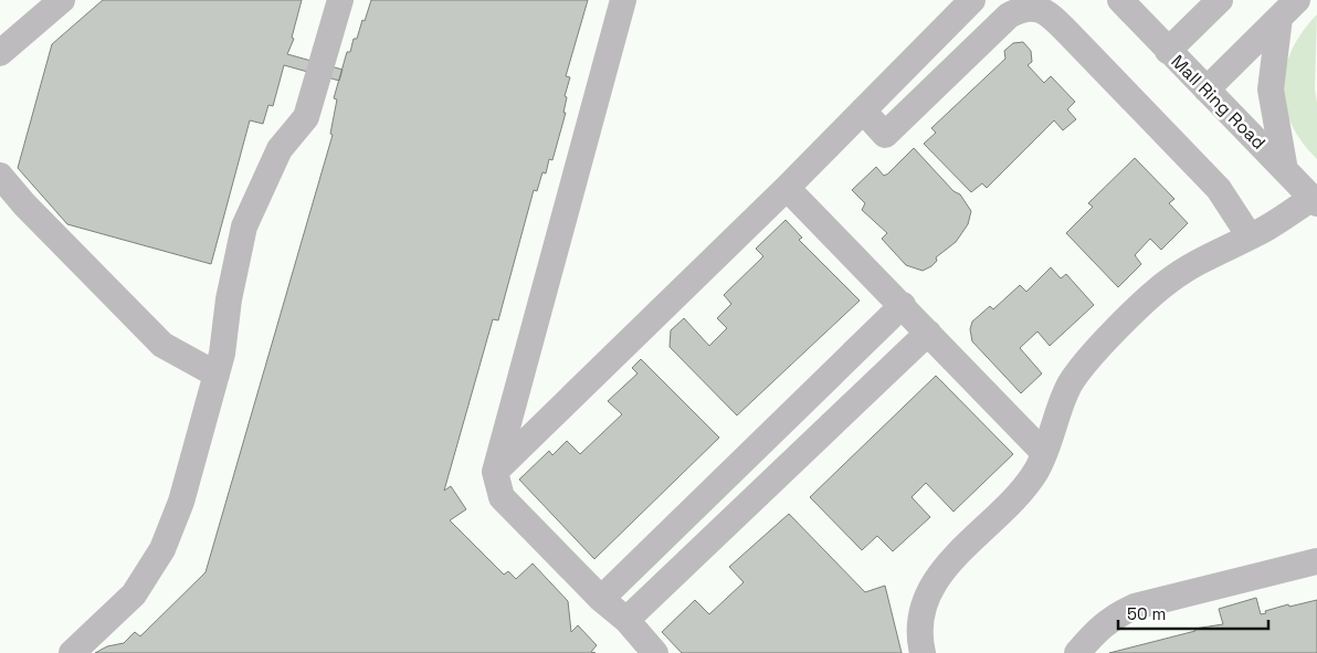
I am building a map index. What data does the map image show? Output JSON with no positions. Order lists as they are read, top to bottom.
{
  "streets": {
    "street": ["Mall Ring Road"]
  },
  "scale_bar": "50 m"
}
